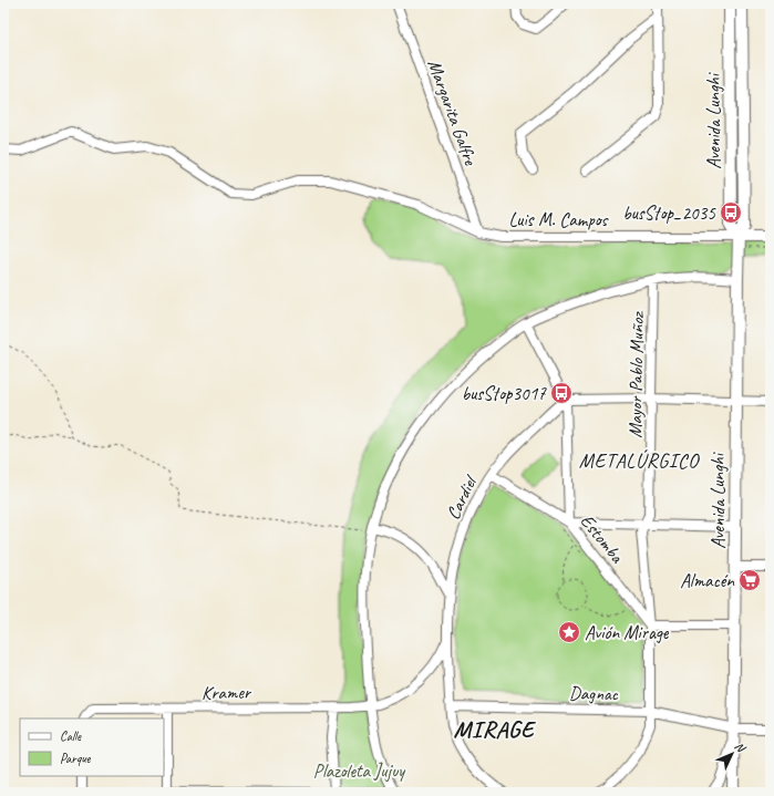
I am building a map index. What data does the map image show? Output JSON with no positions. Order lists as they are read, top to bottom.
{
  "streets": {
    "main road": ["Avenida Lunghi", "Luis M. Campos"],
    "street": [
      "Margarita Galfre",
      "Mayor Pablo Muñoz",
      "Cardiel",
      "Estomba",
      "Kramer",
      "Dagnac"
    ]
  },
  "crossings": [
    ["Margarita Galfre", "Luis M. Campos"],
    ["Avenida Lunghi", "Luis M. Campos"],
    ["Avenida Lunghi", "Dagnac"],
    ["Mayor Pablo Muñoz", "Estomba"],
    ["Mayor Pablo Muñoz", "Dagnac"],
    ["Cardiel", "Estomba"],
    ["Cardiel", "Kramer"],
    ["Cardiel", "Dagnac"]
  ],
  "districts": ["METALÚRGICO", "MIRAGE"],
  "parks": ["Plazoleta Jujuy"],
  "places": {
    "bus stop": ["busStop_2035", "busStop3017"],
    "supermarket": ["Almacén"],
    "place": ["Avión Mirage"]
  },
  "legend": ["Calle", "Parque"],
  "north": "top right"
}
